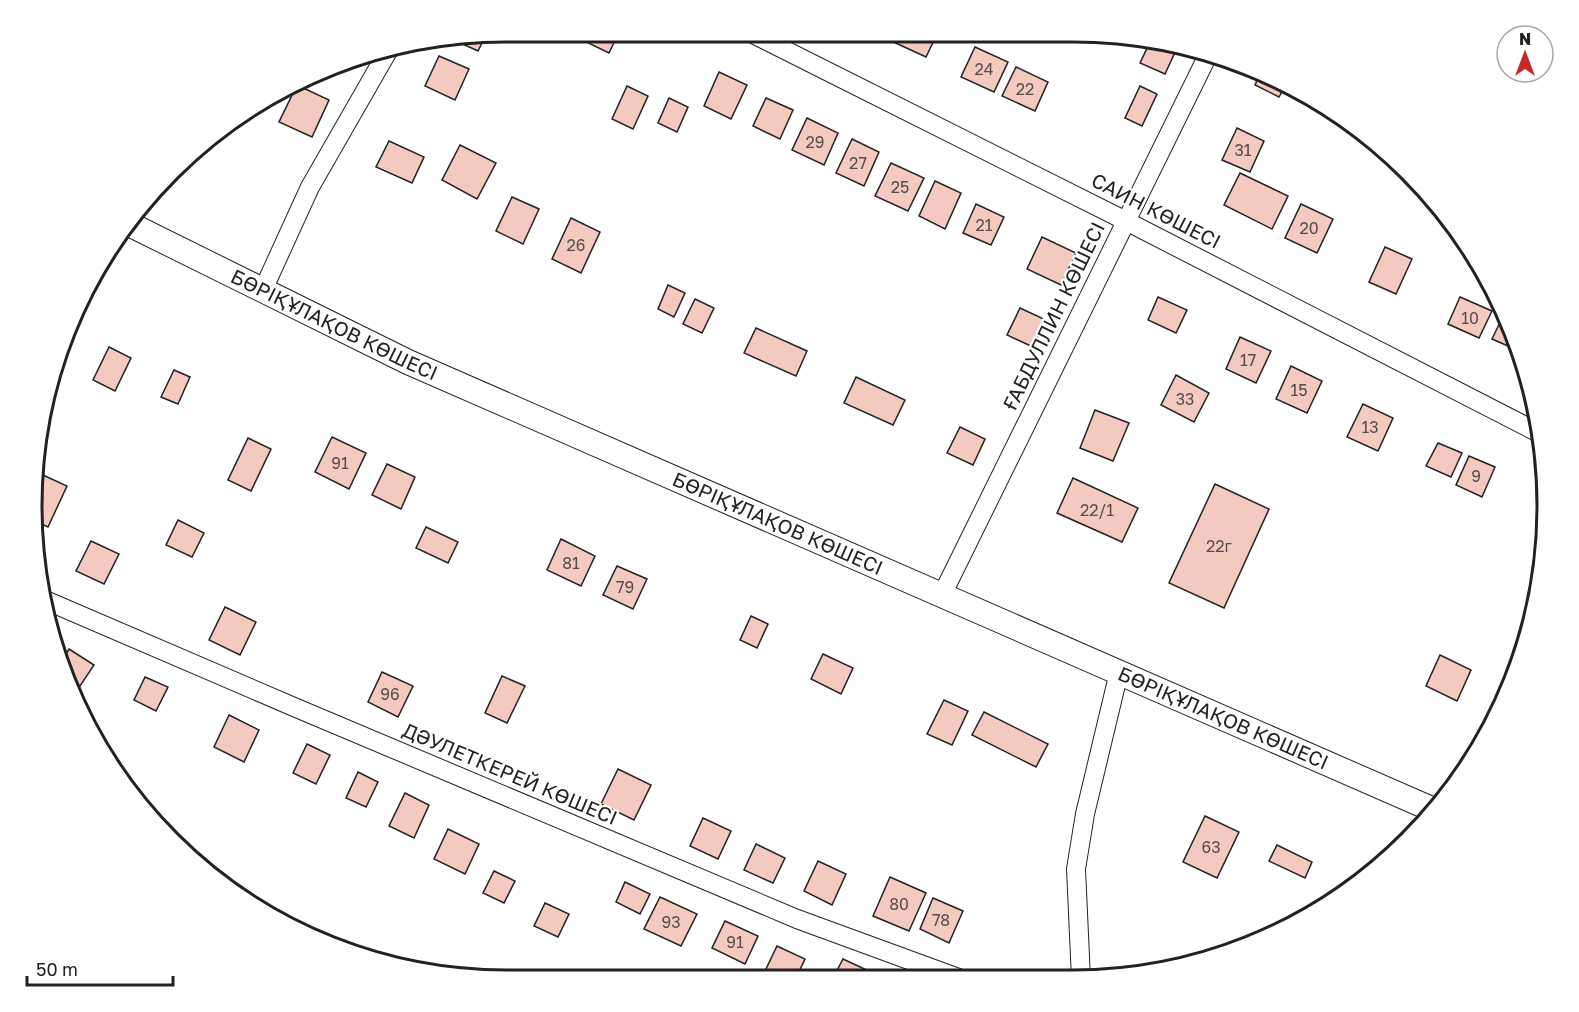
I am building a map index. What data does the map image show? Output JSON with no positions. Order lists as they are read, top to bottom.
{
  "streets": {
    "street": [
      "САИН КӨШЕСІ",
      "ҒАБДУЛЛИН КӨШЕСІ",
      "БӨРІҚҰЛАҚОВ КӨШЕСІ",
      "ДӘУЛЕТКЕРЕЙ КӨШЕСІ"
    ]
  },
  "crossings": [
    ["САИН КӨШЕСІ", "ҒАБДУЛЛИН КӨШЕСІ"],
    ["ҒАБДУЛЛИН КӨШЕСІ", "БӨРІҚҰЛАҚОВ КӨШЕСІ"]
  ],
  "house_numbers": [
    "24",
    "22",
    "29",
    "31",
    "27",
    "25",
    "21",
    "20",
    "26",
    "10",
    "17",
    "15",
    "33",
    "13",
    "91",
    "9",
    "22/1",
    "22г",
    "81",
    "79",
    "96",
    "63",
    "80",
    "78",
    "93",
    "91"
  ],
  "scale_bar": "50 m",
  "north": "top"
}
